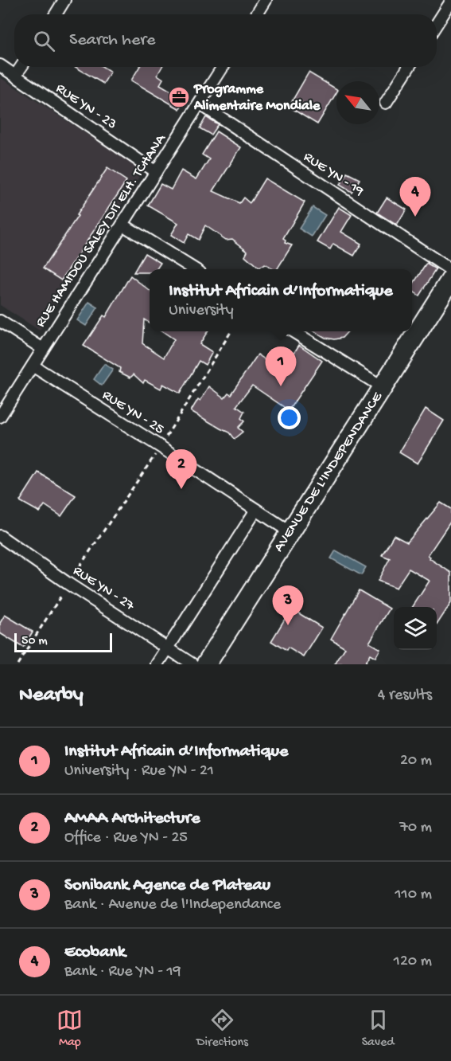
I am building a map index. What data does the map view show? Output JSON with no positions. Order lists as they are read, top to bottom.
{
  "streets": {
    "highway": ["AVENUE DE L'INDEPENDANCE"],
    "street": [
      "RUE YN - 23",
      "RUE YN - 19",
      "RUE HAMIDOU SALEY DIT ELH. TCHANA",
      "RUE YN - 25",
      "RUE YN - 27"
    ]
  },
  "crossings": [
    ["RUE YN - 23", "RUE HAMIDOU SALEY DIT ELH. TCHANA"],
    ["RUE YN - 19", "RUE HAMIDOU SALEY DIT ELH. TCHANA"],
    ["RUE HAMIDOU SALEY DIT ELH. TCHANA", "RUE YN - 25"],
    ["RUE YN - 25", "AVENUE DE L'INDEPENDANCE"]
  ],
  "places": {
    "office": ["Programme Alimentaire Mondiale"]
  },
  "scale_bar": "50 m",
  "north": "top left",
  "page": {
    "search": "Search here",
    "pins": [
      "4",
      "1",
      "2",
      "3"
    ],
    "popup": ["Institut Africain d’Informatique", "University"],
    "scale": "50 m",
    "heading": ["Nearby", "4 results"],
    "list": [
      {
        "mark": "1",
        "name": "Institut Africain d’Informatique",
        "note": "University · Rue YN - 21",
        "value": "20 m"
      },
      {
        "mark": "2",
        "name": "AMAA Architecture",
        "note": "Office · Rue YN - 25",
        "value": "70 m"
      },
      {
        "mark": "3",
        "name": "Sonibank Agence de Plateau",
        "note": "Bank · Avenue de l'Independance",
        "value": "110 m"
      },
      {
        "mark": "4",
        "name": "Ecobank",
        "note": "Bank · Rue YN - 19",
        "value": "120 m"
      }
    ],
    "nav": ["Map", "Directions", "Saved"]
  }
}
